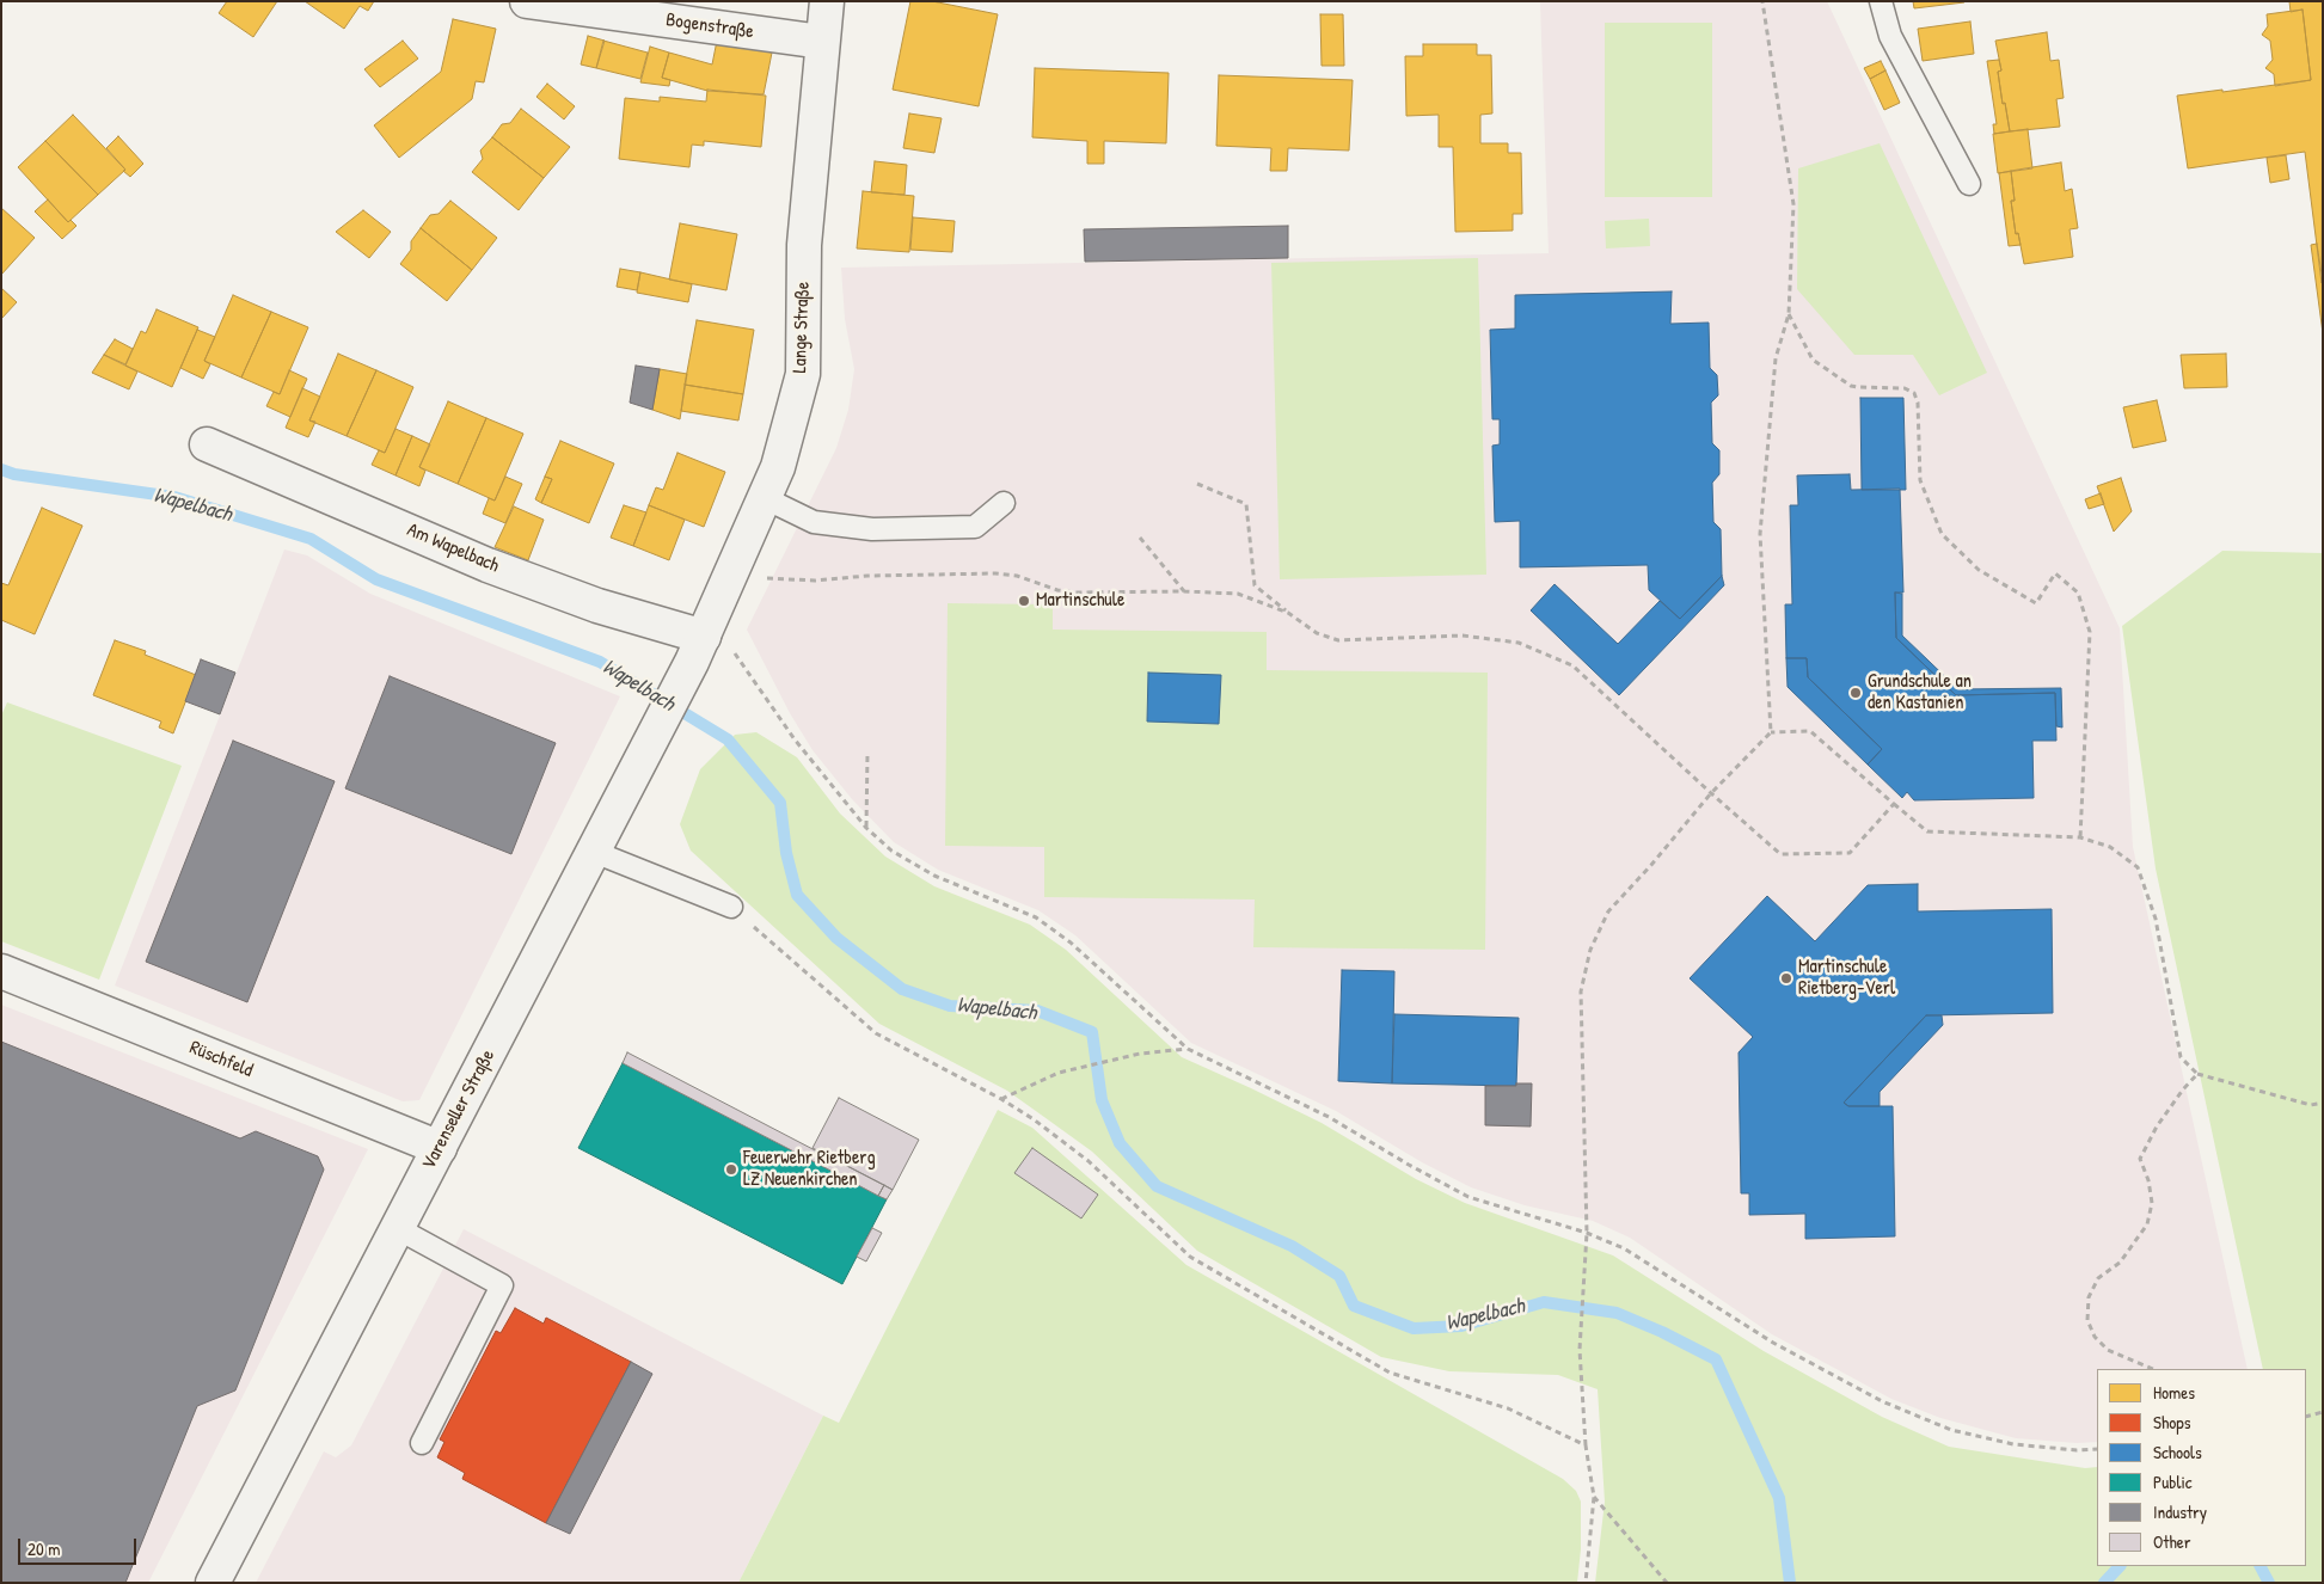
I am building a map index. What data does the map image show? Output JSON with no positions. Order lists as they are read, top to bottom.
{
  "streets": {
    "main road": [
      "Bogenstraße",
      "Lange Straße",
      "Am Wapelbach",
      "Rüschfeld",
      "Varenseller Straße"
    ]
  },
  "crossings": [
    ["Bogenstraße", "Lange Straße"],
    ["Lange Straße", "Am Wapelbach"],
    ["Lange Straße", "Varenseller Straße"],
    ["Am Wapelbach", "Varenseller Straße"],
    ["Rüschfeld", "Varenseller Straße"]
  ],
  "water": ["Wapelbach"],
  "places": [
    "Martinschule",
    "Grundschule an den Kastanien",
    "Martinschule Rietberg-Verl",
    "Feuerwehr Rietberg LZ Neuenkirchen"
  ],
  "legend": [
    "Homes",
    "Shops",
    "Schools",
    "Public",
    "Industry",
    "Other"
  ],
  "scale_bar": "20 m"
}
